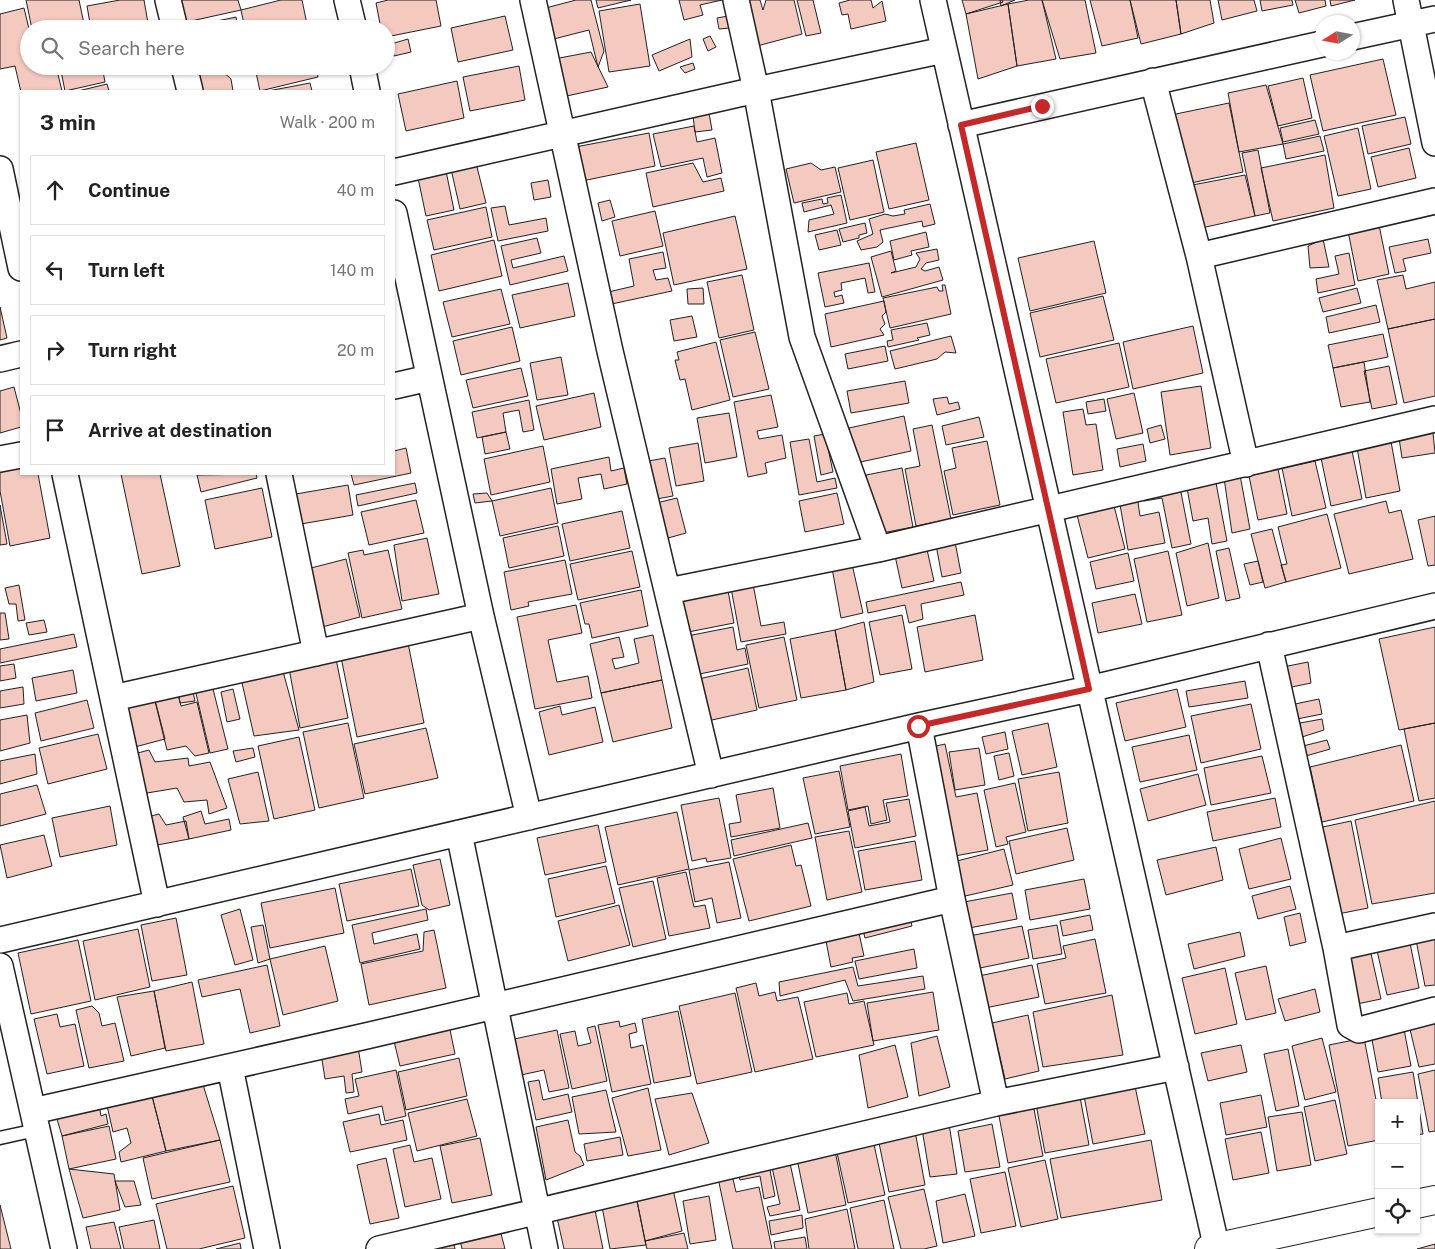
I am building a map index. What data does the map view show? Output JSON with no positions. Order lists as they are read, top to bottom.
{
  "north": "left",
  "page": {
    "search": "Search here",
    "heading": ["3 min", "Walk · 200 m"],
    "list": [
      ["Continue", "40 m"],
      ["Turn left", "140 m"],
      ["Turn right", "20 m"],
      "Arrive at destination"
    ],
    "map_buttons": ["+", "−"]
  }
}
